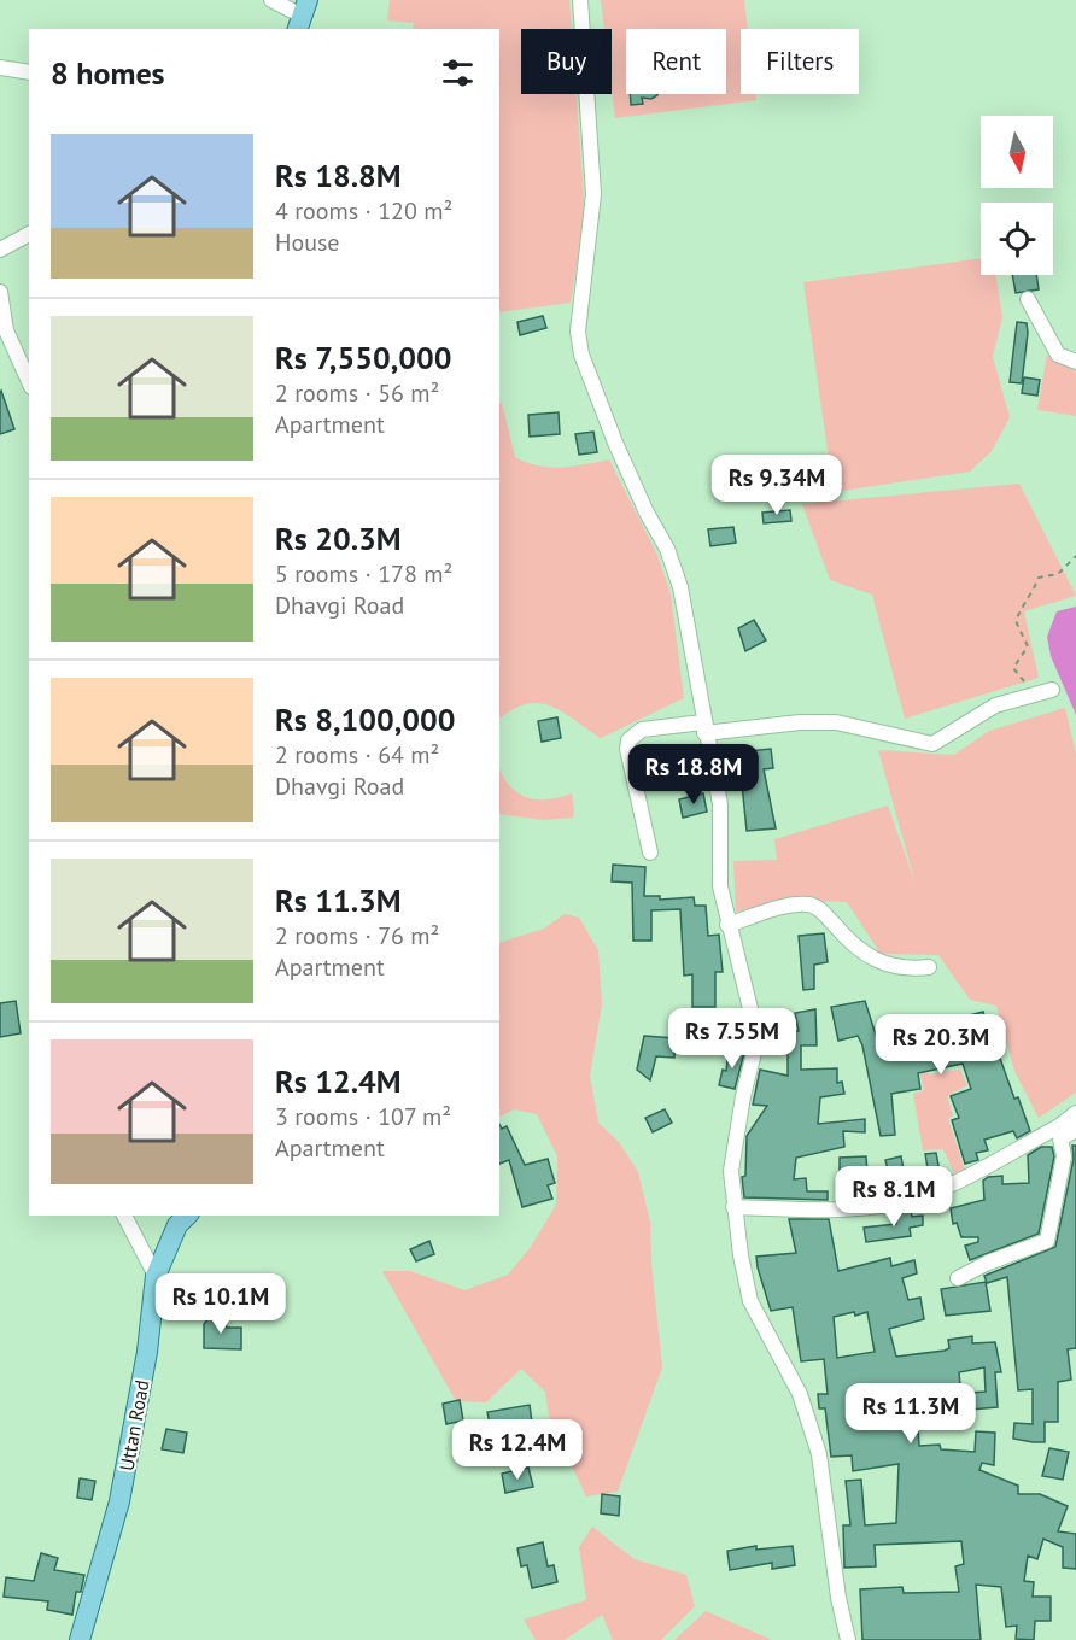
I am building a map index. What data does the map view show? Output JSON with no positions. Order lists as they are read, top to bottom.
{
  "streets": {
    "main road": ["Uttan Road"]
  },
  "north": "bottom",
  "page": {
    "chip": ["Buy", "Rent", "Filters"],
    "heading": "8 homes",
    "list": [
      {
        "name": "Rs 18.8M",
        "note": "4 rooms · 120 m² · House"
      },
      {
        "name": "Rs 7,550,000",
        "note": "2 rooms · 56 m² · Apartment"
      },
      {
        "name": "Rs 20.3M",
        "note": "5 rooms · 178 m² · Dhavgi Road"
      },
      {
        "name": "Rs 8,100,000",
        "note": "2 rooms · 64 m² · Dhavgi Road"
      },
      {
        "name": "Rs 11.3M",
        "note": "2 rooms · 76 m² · Apartment"
      },
      {
        "name": "Rs 12.4M",
        "note": "3 rooms · 107 m² · Apartment"
      }
    ],
    "price": [
      "Rs 9.34M",
      "Rs 18.8M",
      "Rs 7.55M",
      "Rs 20.3M",
      "Rs 8.1M",
      "Rs 10.1M",
      "Rs 11.3M",
      "Rs 12.4M"
    ]
  }
}
